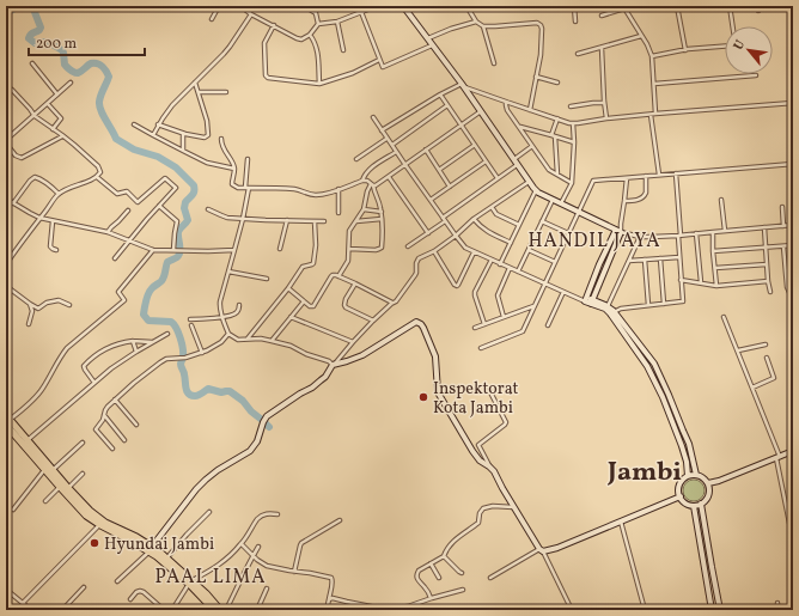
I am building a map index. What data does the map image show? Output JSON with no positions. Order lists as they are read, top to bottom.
{
  "districts": ["HANDIL JAYA", "Jambi", "PAAL LIMA"],
  "places": ["Inspektorat Kota Jambi", "Hyundai Jambi"],
  "scale_bar": "200 m",
  "north": "top left"
}
